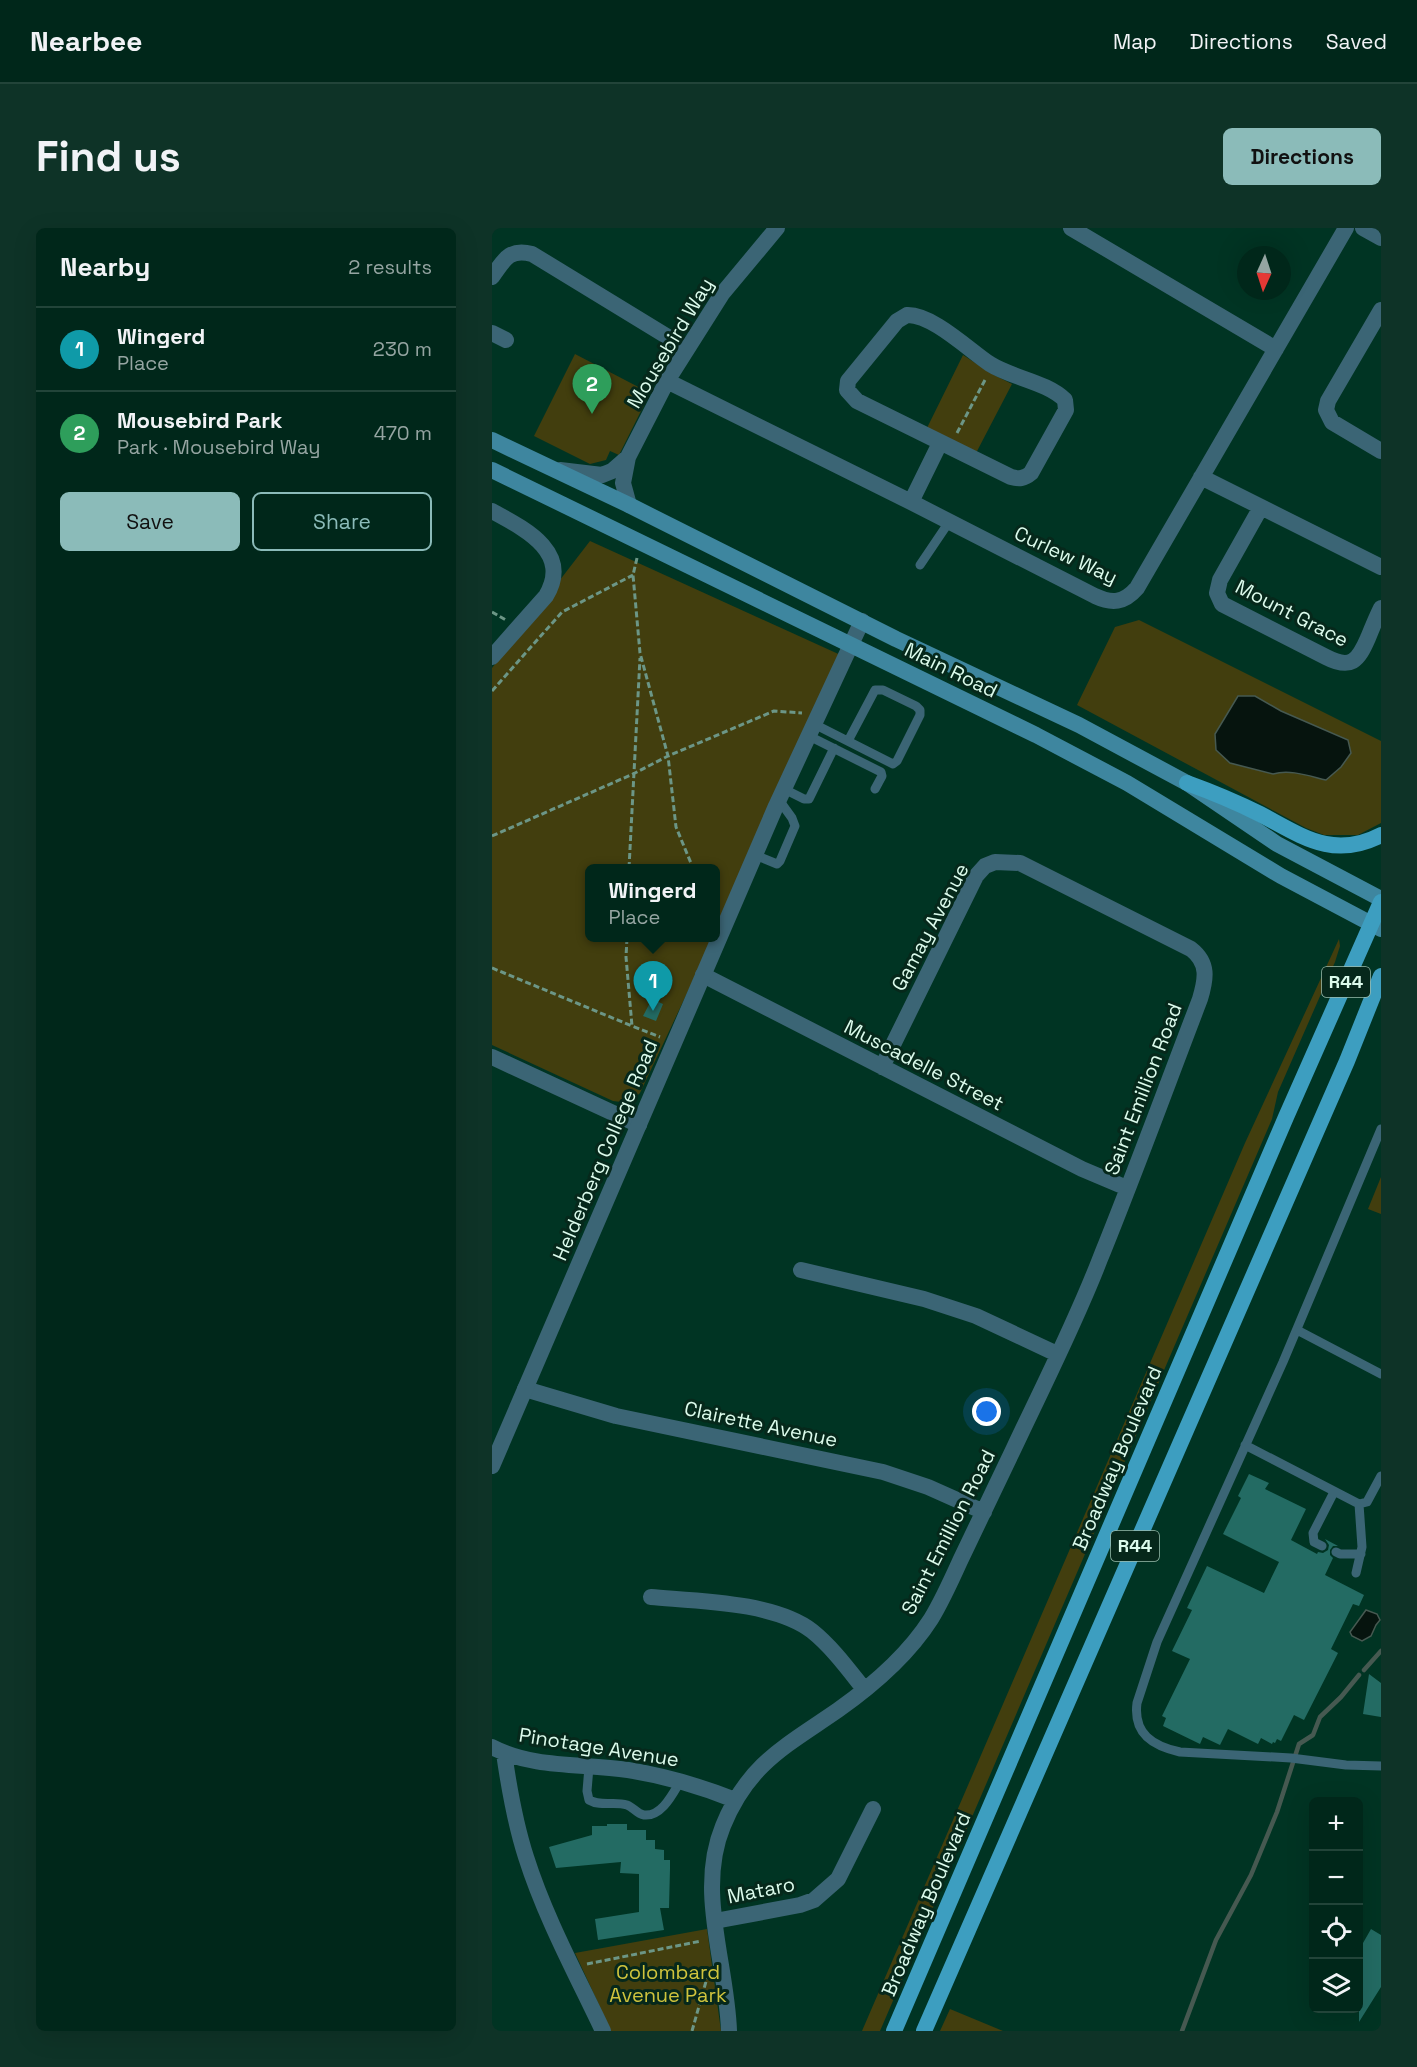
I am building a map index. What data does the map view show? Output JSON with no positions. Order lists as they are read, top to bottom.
{
  "streets": {
    "main road": ["Main Road", "R44", "Broadway Boulevard"],
    "street": [
      "Mousebird Way",
      "Curlew Way",
      "Mount Grace",
      "Gamay Avenue",
      "Muscadelle Street",
      "Saint Emillion Road",
      "Helderberg College Road",
      "Clairette Avenue",
      "Pinotage Avenue",
      "Mataro"
    ]
  },
  "crossings": [
    ["Mousebird Way", "Curlew Way"],
    ["Mousebird Way", "Main Road"],
    ["Main Road", "Helderberg College Road"],
    ["Main Road", "Broadway Boulevard"],
    ["Gamay Avenue", "Muscadelle Street"],
    ["Gamay Avenue", "Saint Emillion Road"],
    ["Muscadelle Street", "Saint Emillion Road"],
    ["Muscadelle Street", "Helderberg College Road"],
    ["Saint Emillion Road", "Clairette Avenue"],
    ["Saint Emillion Road", "Pinotage Avenue"],
    ["Saint Emillion Road", "Mataro"],
    ["Helderberg College Road", "Clairette Avenue"]
  ],
  "parks": ["Colombard Avenue Park"],
  "north": "bottom",
  "page": {
    "header": "Nearbee",
    "nav": ["Map", "Directions", "Saved"],
    "buttons": [
      "Directions",
      ["Save", "Share"]
    ],
    "title": "Find us",
    "heading": ["Nearby", "2 results"],
    "list": [
      {
        "mark": "1",
        "name": "Wingerd",
        "note": "Place",
        "value": "230 m"
      },
      {
        "mark": "2",
        "name": "Mousebird Park",
        "note": "Park · Mousebird Way",
        "value": "470 m"
      }
    ],
    "pins": ["2", "1"],
    "popup": ["Wingerd", "Place"],
    "map_buttons": ["+", "−"]
  }
}
